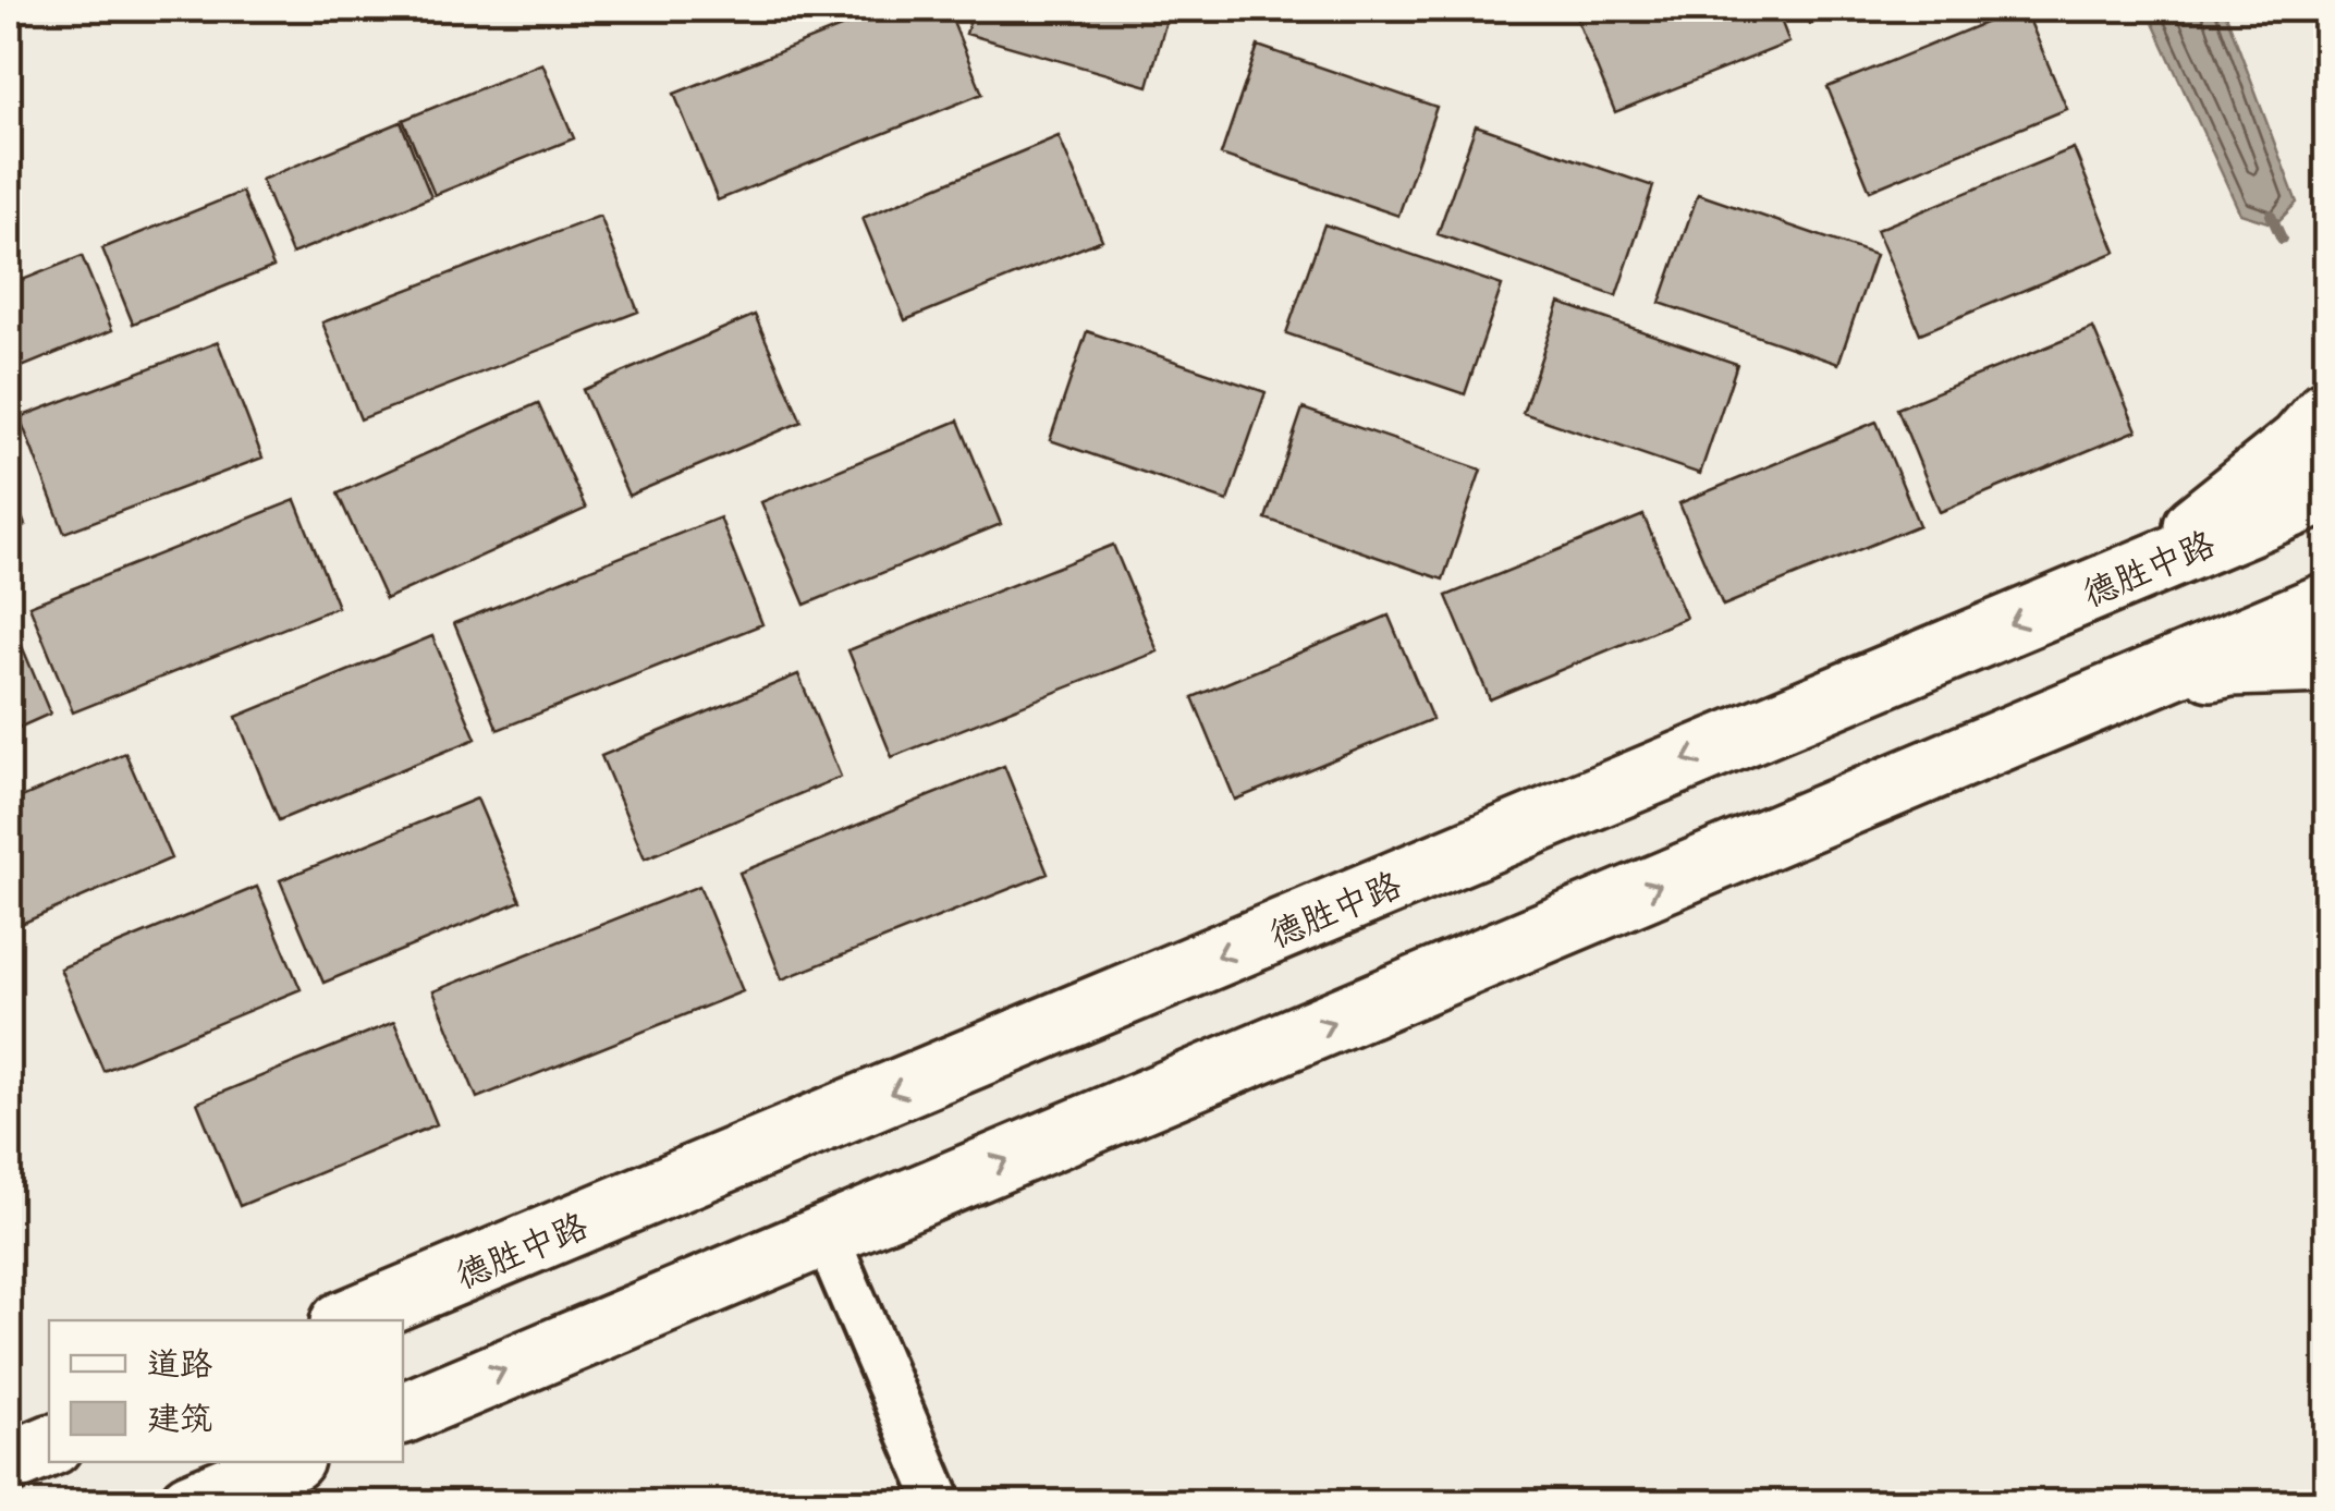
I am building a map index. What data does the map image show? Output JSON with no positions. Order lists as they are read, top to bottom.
{
  "streets": {
    "main road": ["德胜中路"]
  },
  "legend": ["道路", "建筑"]
}
